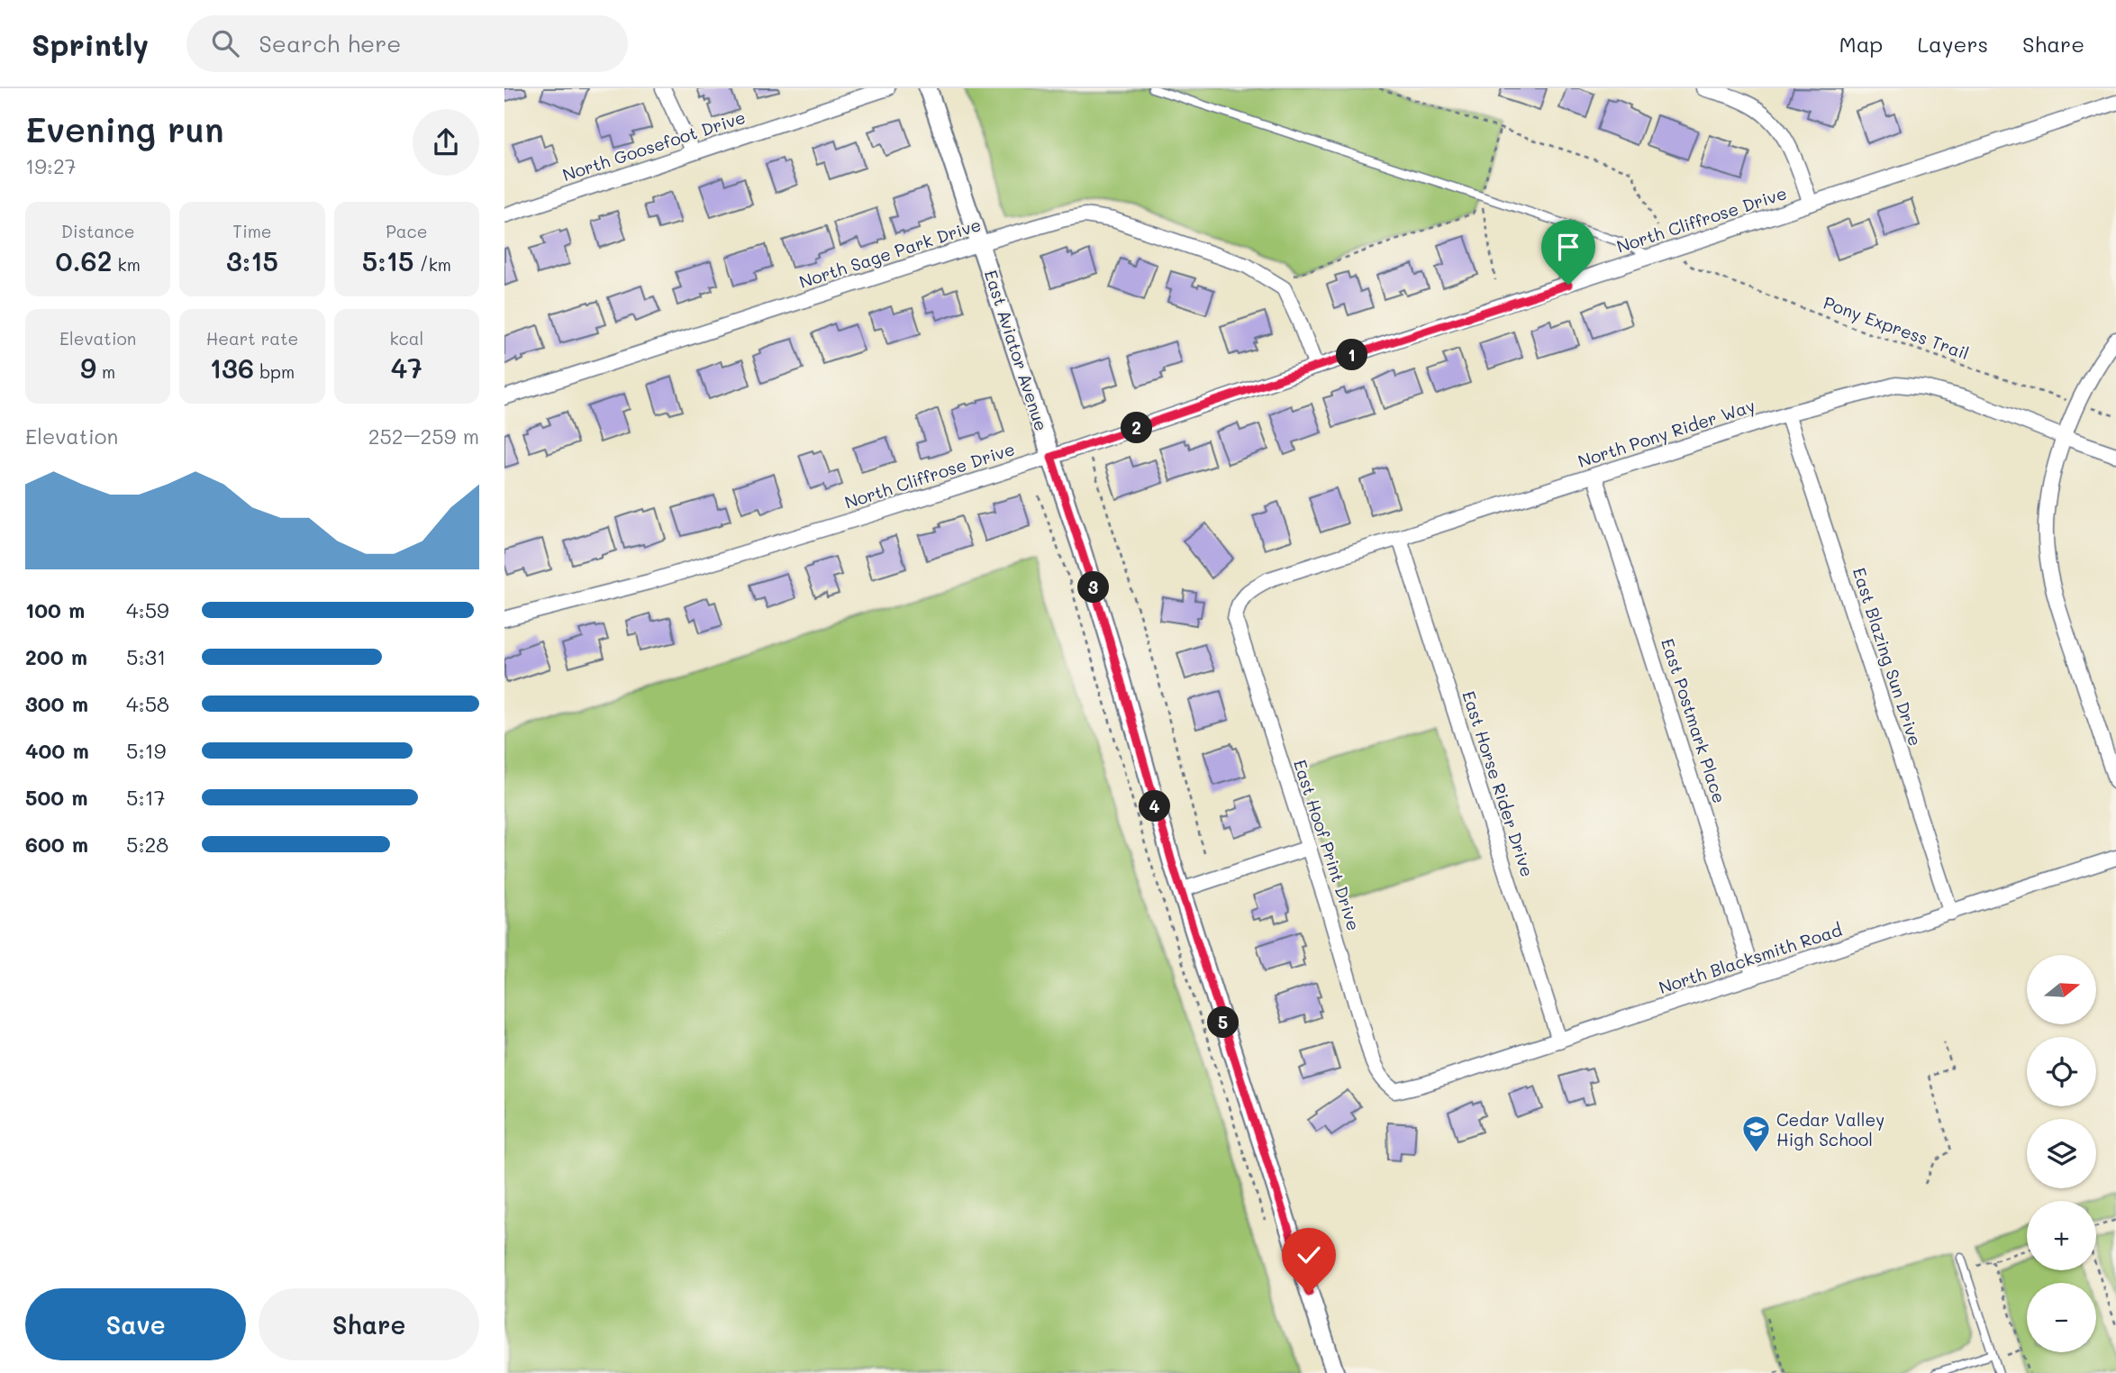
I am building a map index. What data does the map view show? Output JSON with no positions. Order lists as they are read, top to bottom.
{
  "streets": {
    "street": [
      "North Goosefoot Drive",
      "North Cliffrose Drive",
      "North Sage Park Drive",
      "East Aviator Avenue",
      "North Pony Rider Way",
      "East Blazing Sun Drive",
      "East Postmark Place",
      "East Horse Rider Drive",
      "East Hoof Print Drive",
      "North Blacksmith Road"
    ],
    "path": ["Pony Express Trail"]
  },
  "crossings": [
    ["North Cliffrose Drive", "North Sage Park Drive"],
    ["North Cliffrose Drive", "Pony Express Trail"],
    ["North Cliffrose Drive", "East Aviator Avenue"],
    ["North Sage Park Drive", "East Aviator Avenue"],
    ["North Pony Rider Way", "East Blazing Sun Drive"],
    ["North Pony Rider Way", "East Postmark Place"],
    ["North Pony Rider Way", "East Horse Rider Drive"],
    ["North Pony Rider Way", "East Hoof Print Drive"],
    ["East Blazing Sun Drive", "North Blacksmith Road"],
    ["East Postmark Place", "North Blacksmith Road"],
    ["East Horse Rider Drive", "North Blacksmith Road"],
    ["East Hoof Print Drive", "North Blacksmith Road"]
  ],
  "places": {
    "school or university": ["Cedar Valley High School"]
  },
  "north": "right",
  "page": {
    "header": "Sprintly",
    "search": "Search here",
    "nav": ["Map", "Layers", "Share"],
    "heading": ["Evening run", "19:27"],
    "stats": [
      ["Distance", "0.62 km"],
      ["Time", "3:15"],
      ["Pace", "5:15 /km"],
      ["Elevation", "9 m"],
      ["Heart rate", "136 bpm"],
      ["kcal", "47"]
    ],
    "pins": [
      "1",
      "2",
      "3",
      "4",
      "5"
    ],
    "chart": ["Elevation", "252–259 m"],
    "list": [
      {
        "name": "100 m",
        "note": "4:59"
      },
      {
        "name": "200 m",
        "note": "5:31"
      },
      {
        "name": "300 m",
        "note": "4:58"
      },
      {
        "name": "400 m",
        "note": "5:19"
      },
      {
        "name": "500 m",
        "note": "5:17"
      },
      {
        "name": "600 m",
        "note": "5:28"
      }
    ],
    "map_buttons": ["+", "−"],
    "buttons": ["Save", "Share"]
  }
}
